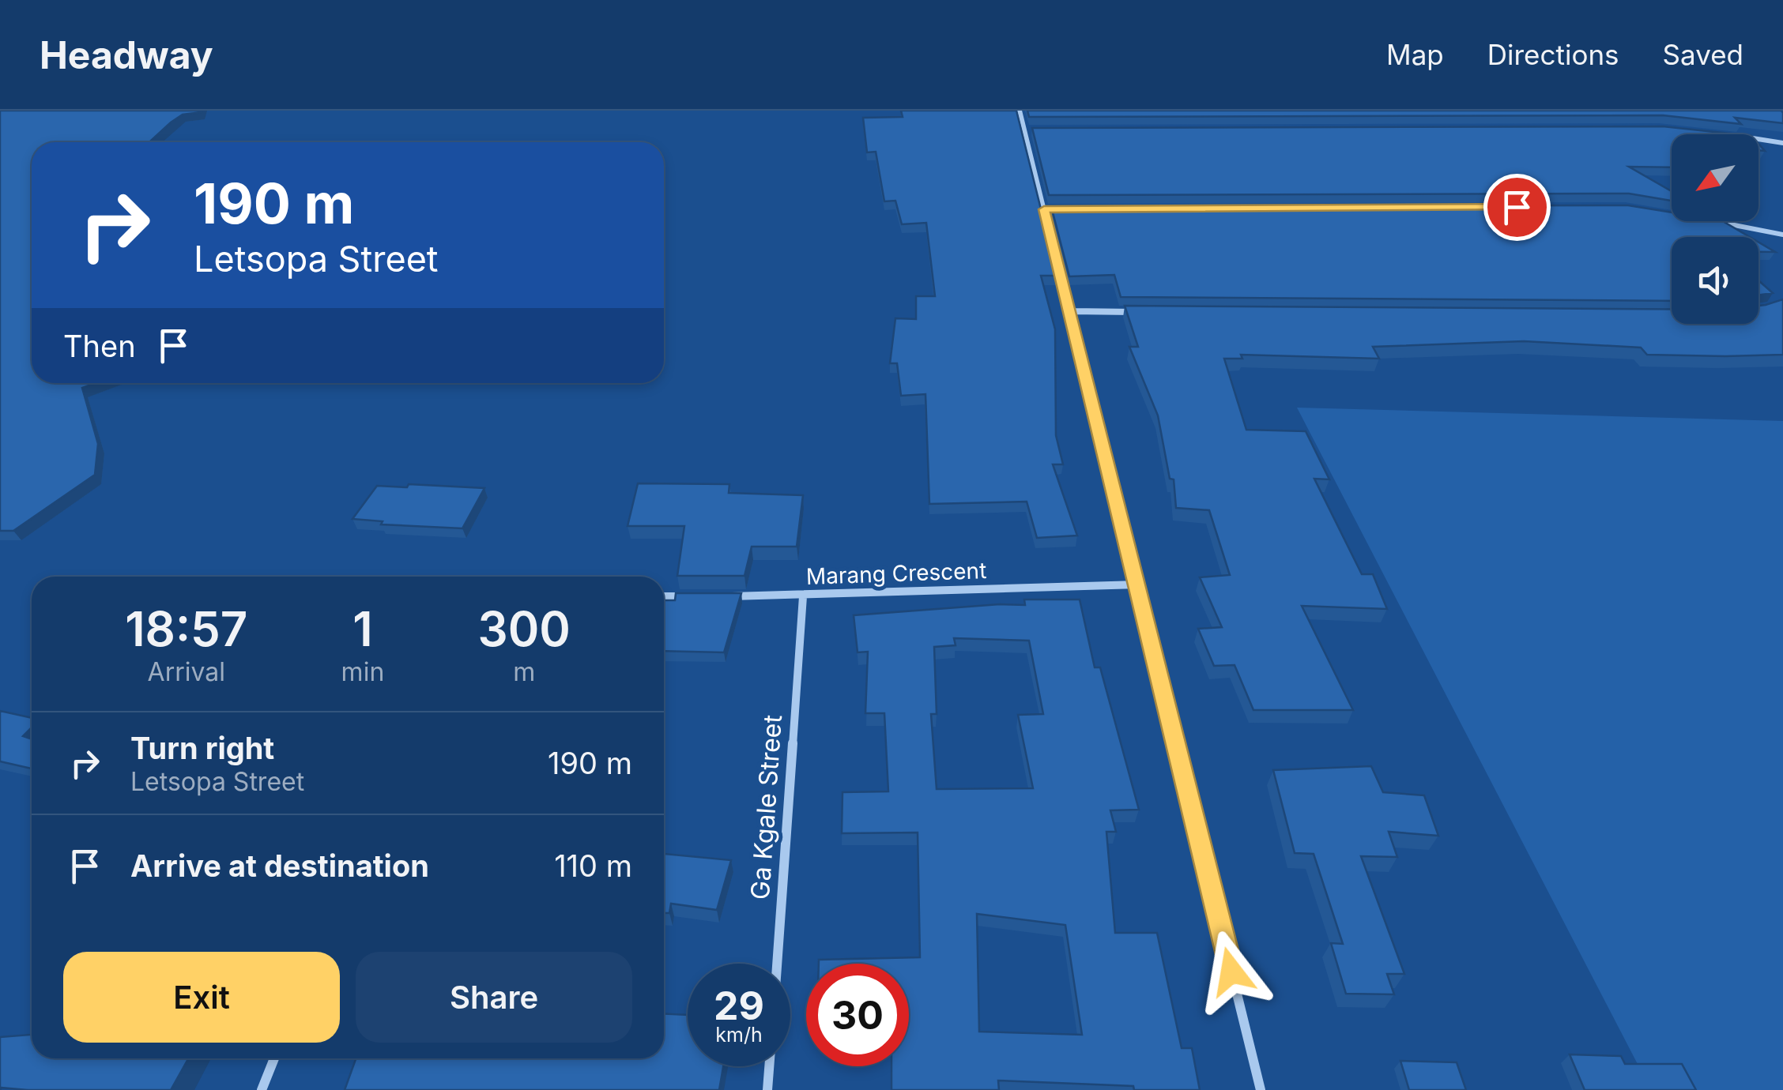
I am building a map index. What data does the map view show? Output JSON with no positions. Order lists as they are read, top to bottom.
{
  "streets": {
    "street": ["Marang Crescent", "Ga Kgale Street"]
  },
  "crossings": [
    ["Marang Crescent", "Ga Kgale Street"]
  ],
  "north": "bottom left",
  "page": {
    "header": "Headway",
    "nav": ["Map", "Directions", "Saved"],
    "turn": ["190 m", "Letsopa Street"],
    "then": "Then",
    "eta": [
      "18:57",
      "Arrival",
      "1",
      "min",
      "300",
      "m"
    ],
    "list": [
      {
        "name": "Turn right",
        "note": "Letsopa Street",
        "value": "190 m"
      },
      {
        "name": "Arrive at destination",
        "value": "110 m"
      }
    ],
    "buttons": ["Exit", "Share"],
    "speed": "29 km/h",
    "limit": "30"
  }
}
